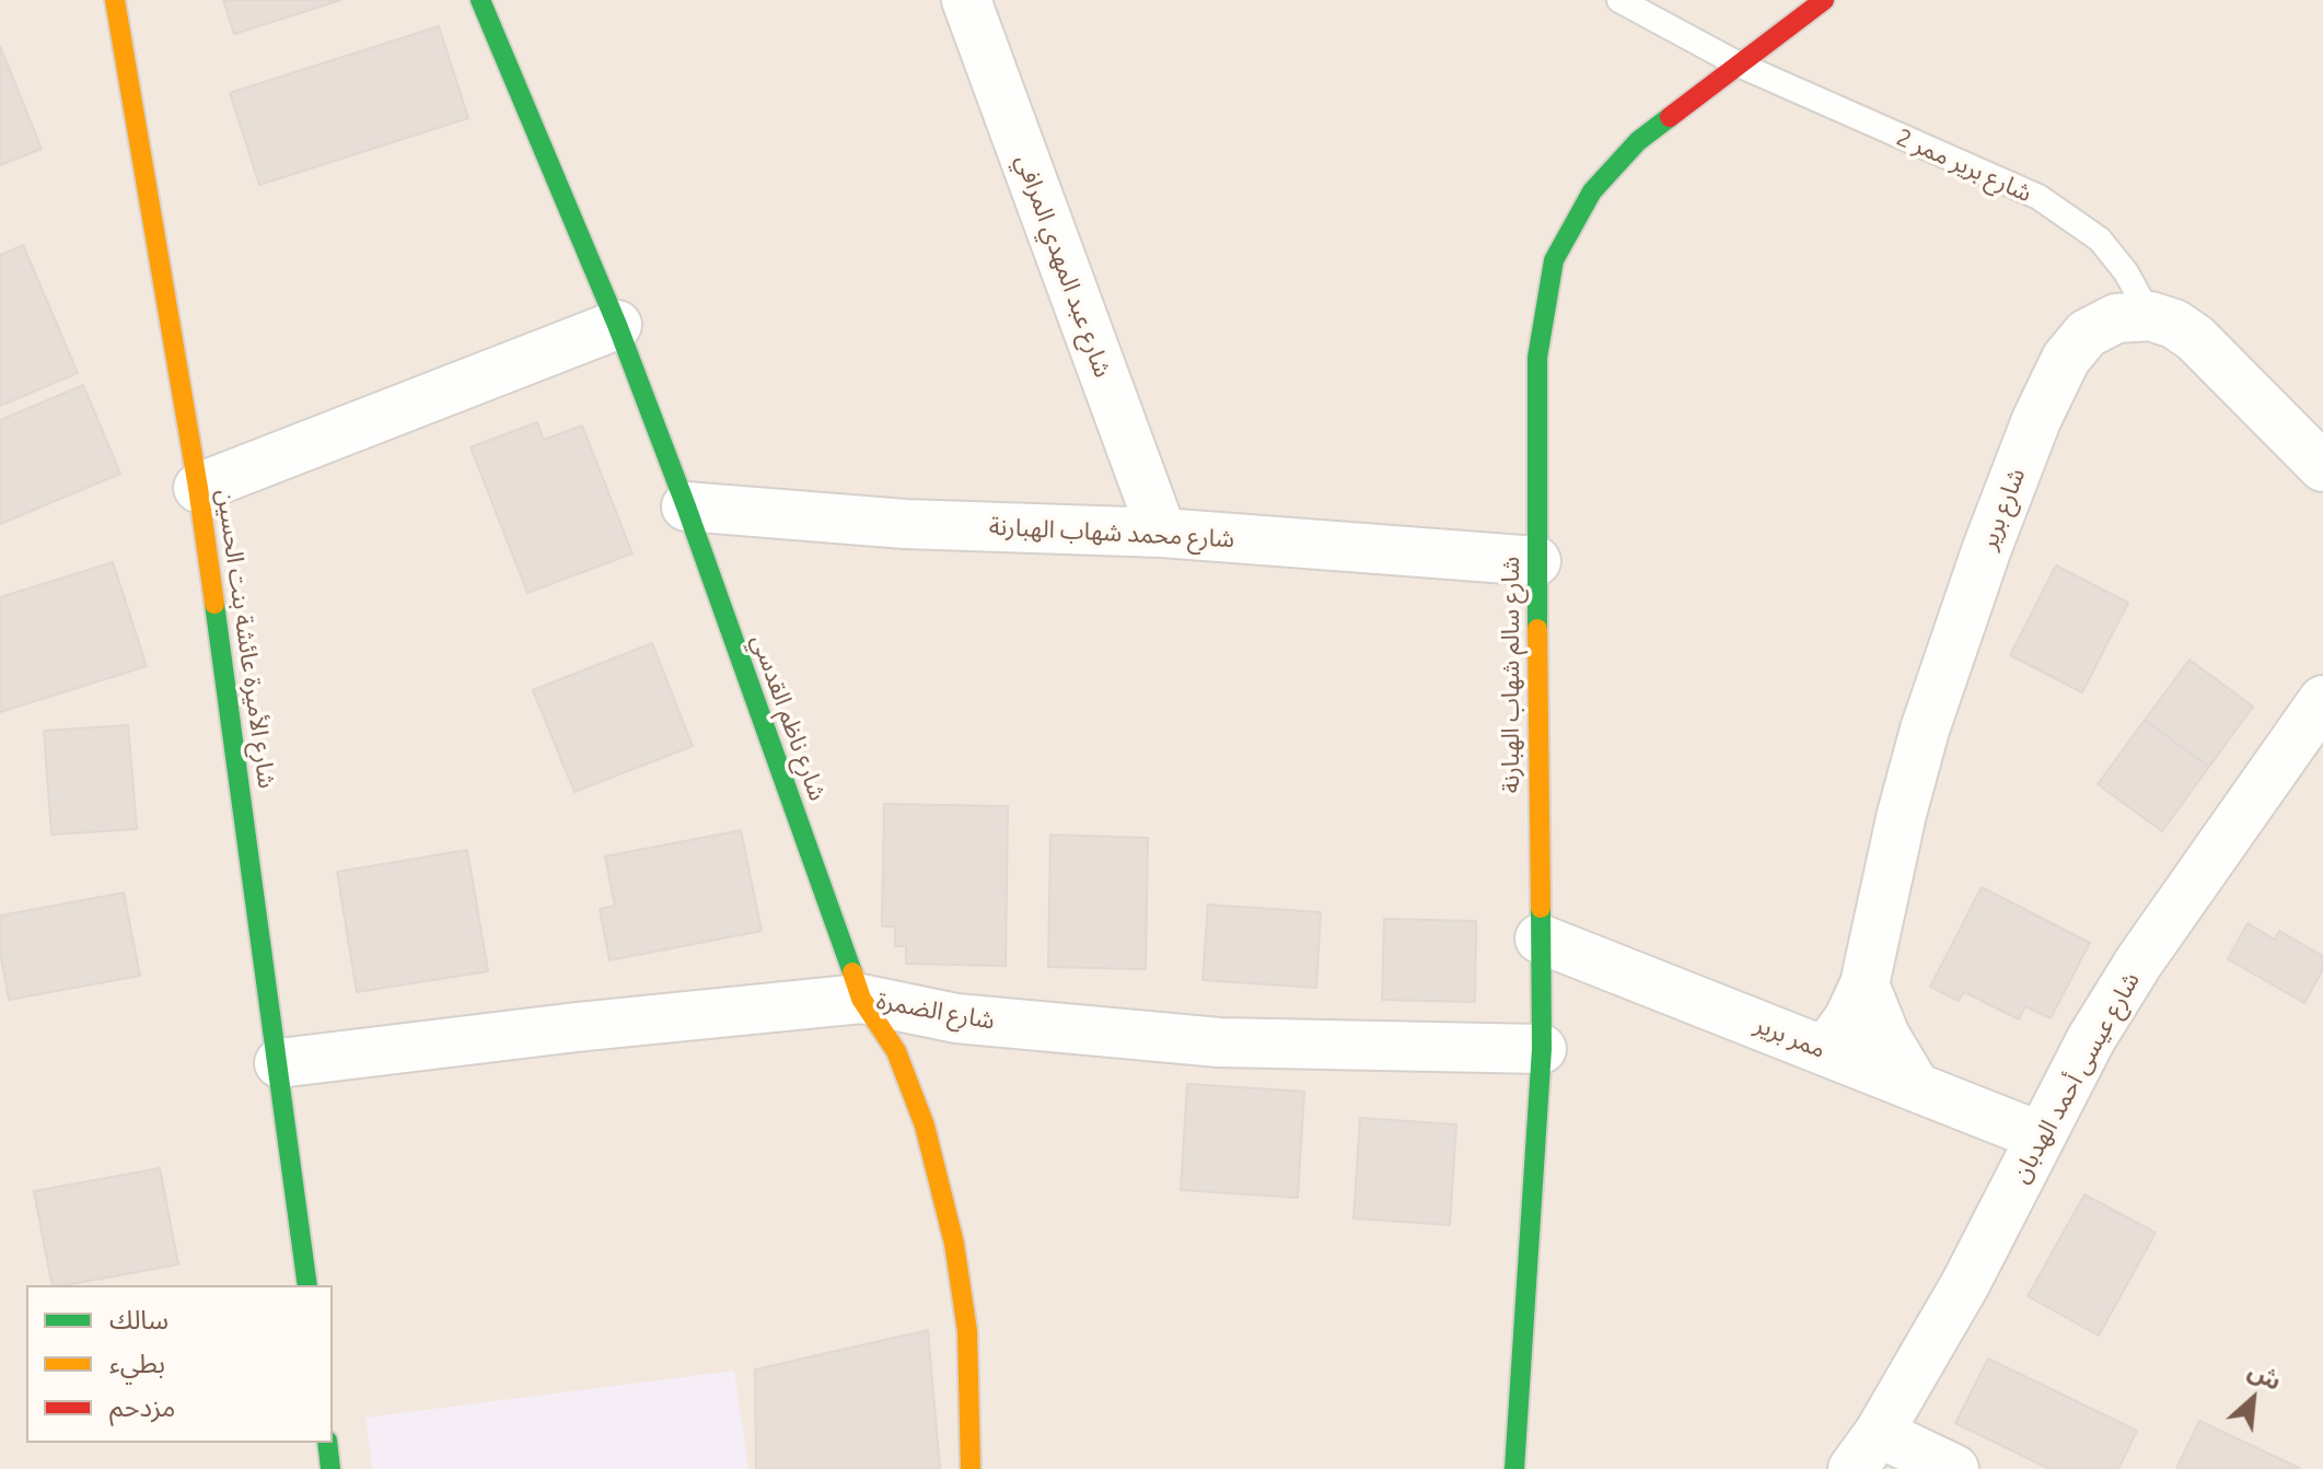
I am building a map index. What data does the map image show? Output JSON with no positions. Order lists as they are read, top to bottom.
{
  "streets": {
    "street": [
      "شارع عبد المهدي المرافي",
      "شارع برير",
      "شارع محمد شهاب الهبارنة",
      "شارع الأميرة عائشة بنت الحسين",
      "شارع سالم شهاب الهبارنة",
      "شارع ناظم القدسي",
      "شارع الضمرة",
      "ممر برير",
      "شارع عيسى أحمد الهدبان"
    ],
    "lane": ["شارع برير ممر 2"]
  },
  "crossings": [
    ["شارع برير ممر 2", "شارع برير"],
    ["شارع برير ممر 2", "شارع سالم شهاب الهبارنة"],
    ["شارع عبد المهدي المرافي", "شارع محمد شهاب الهبارنة"],
    ["شارع برير", "ممر برير"],
    ["شارع محمد شهاب الهبارنة", "شارع سالم شهاب الهبارنة"],
    ["شارع محمد شهاب الهبارنة", "شارع ناظم القدسي"],
    ["شارع الأميرة عائشة بنت الحسين", "شارع الضمرة"],
    ["شارع سالم شهاب الهبارنة", "شارع الضمرة"],
    ["شارع سالم شهاب الهبارنة", "ممر برير"],
    ["شارع ناظم القدسي", "شارع الضمرة"],
    ["ممر برير", "شارع عيسى أحمد الهدبان"]
  ],
  "legend": ["سالك", "بطيء", "مزدحم"],
  "north": "top right"
}
